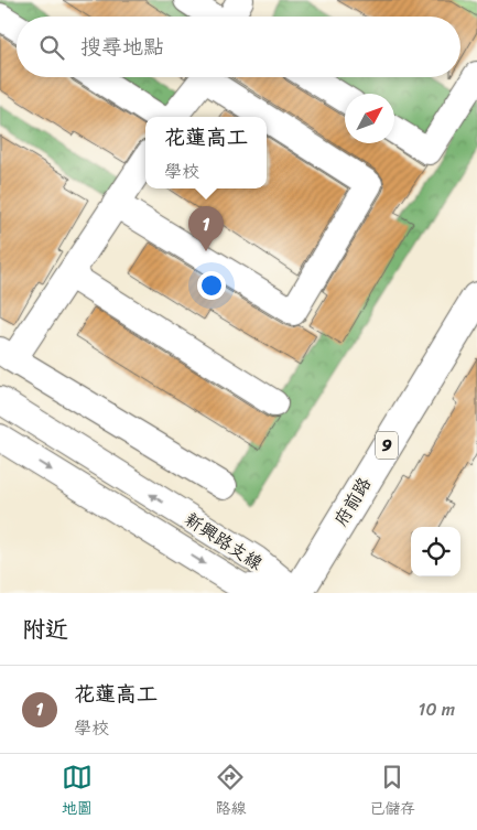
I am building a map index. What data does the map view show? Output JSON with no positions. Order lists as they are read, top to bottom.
{
  "streets": {
    "main road": ["9", "府前路"],
    "street": ["新興路支線"]
  },
  "crossings": [
    ["府前路", "新興路支線"]
  ],
  "north": "top right",
  "page": {
    "search": "搜尋地點",
    "popup": ["花蓮高工", "學校"],
    "pins": "1",
    "heading": "附近",
    "list": [
      {
        "mark": "1",
        "name": "花蓮高工",
        "note": "學校",
        "value": "10 m"
      }
    ],
    "nav": ["地圖", "路線", "已儲存"]
  }
}
